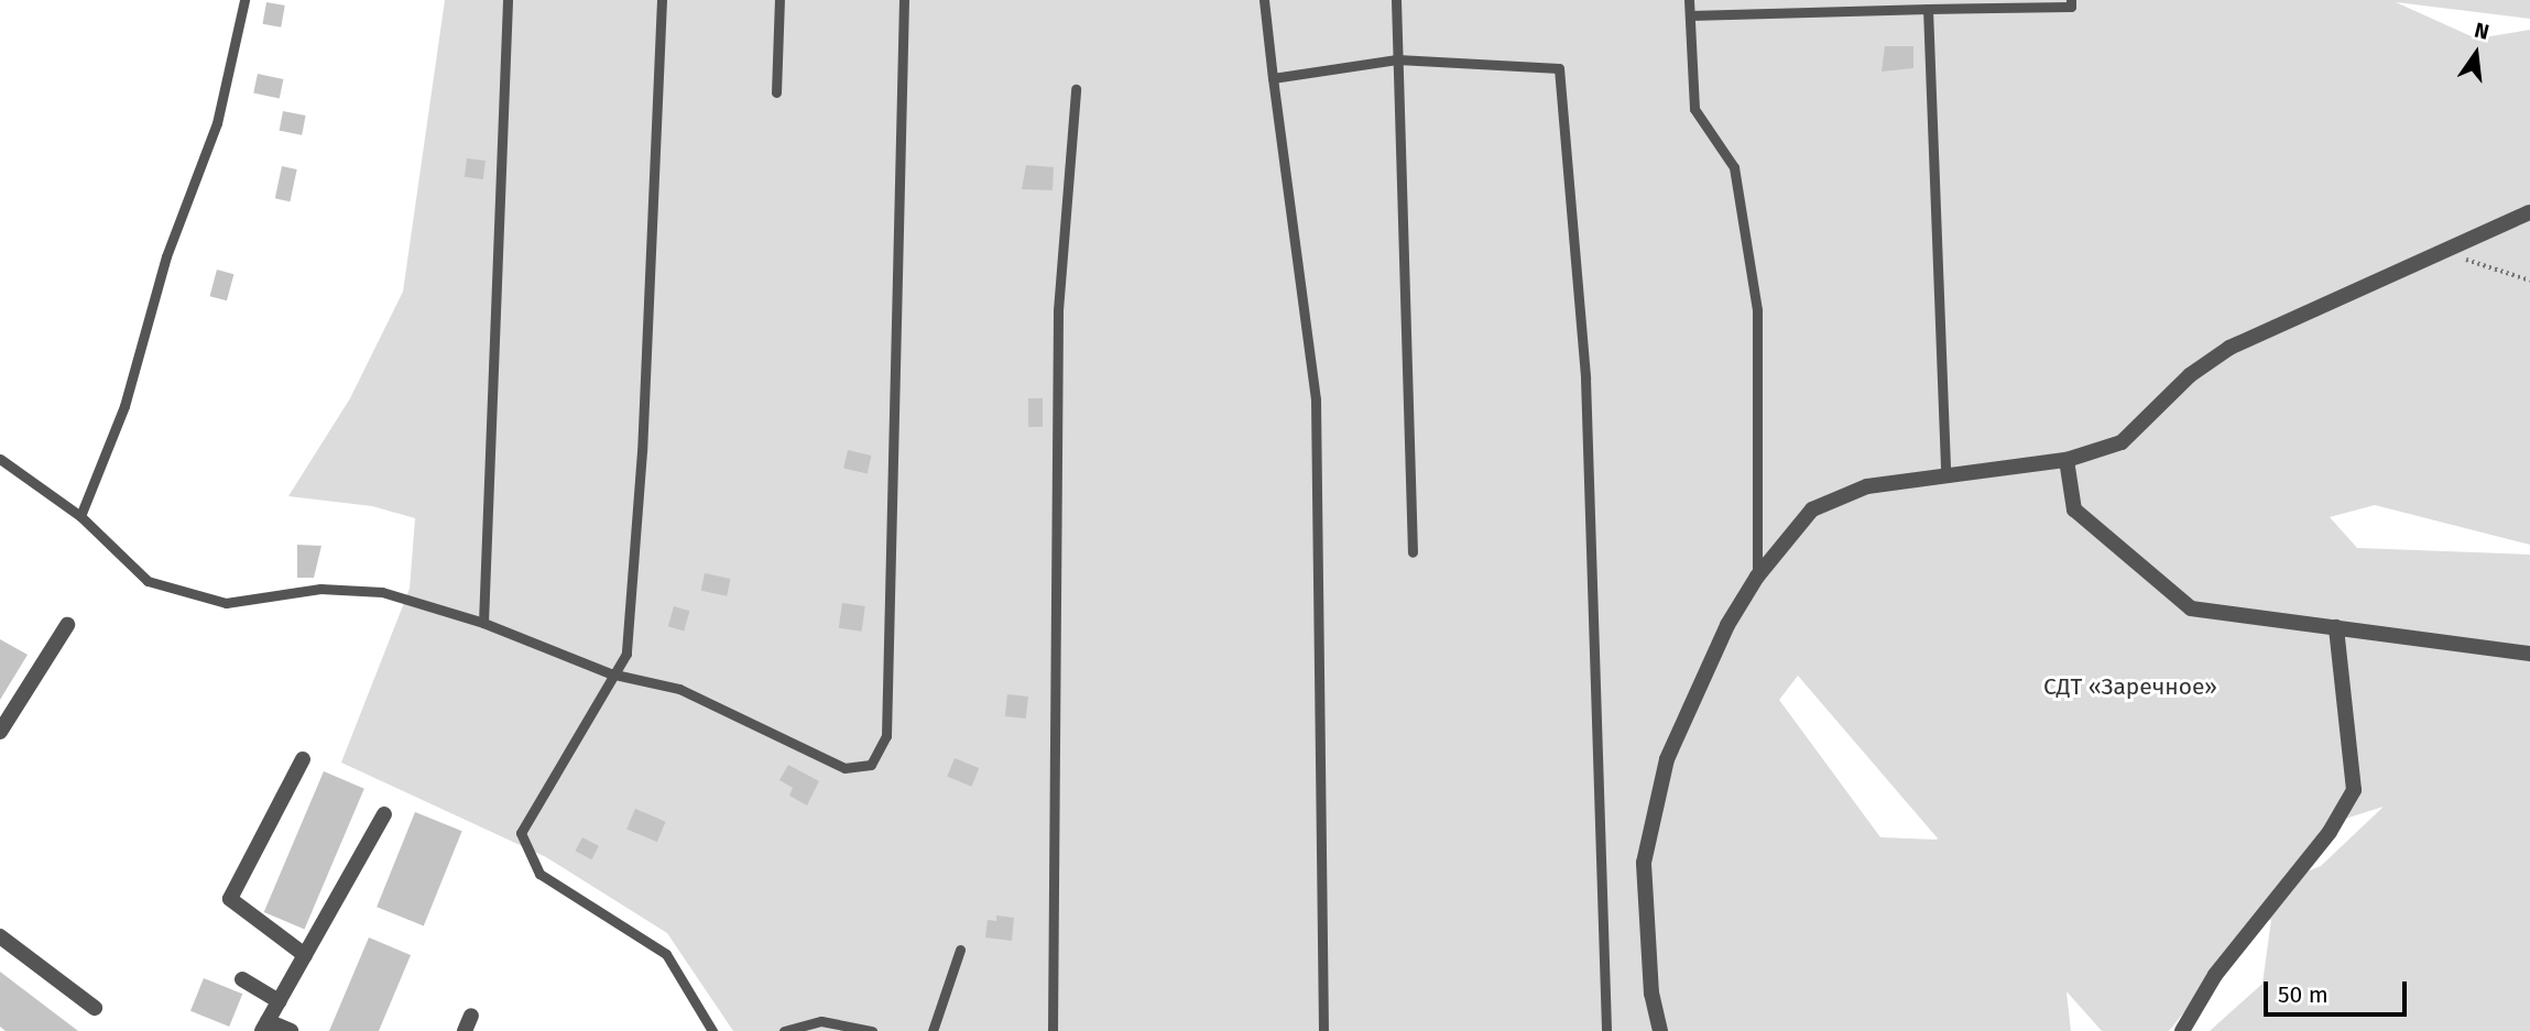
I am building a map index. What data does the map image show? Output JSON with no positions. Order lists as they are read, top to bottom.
{
  "parks": ["СДТ «Заречное»"],
  "scale_bar": "50 m",
  "north": "top"
}
